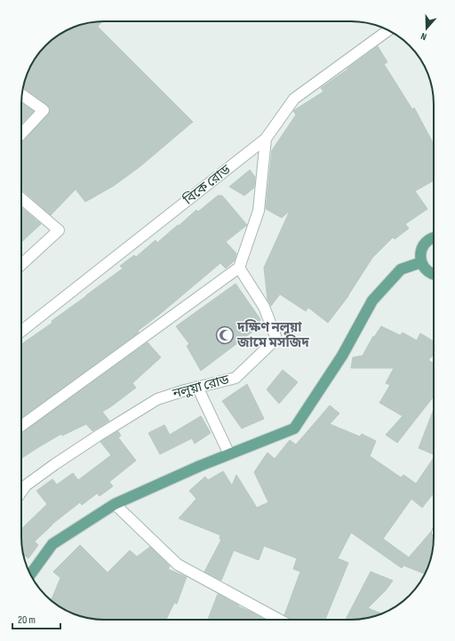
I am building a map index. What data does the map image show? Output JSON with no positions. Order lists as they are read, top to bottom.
{
  "streets": {
    "street": ["বিকে রোড", "নলুয়া রোড"]
  },
  "places": {
    "mosque": ["দক্ষিণ নলুয়া জামে মসজিদ"]
  },
  "scale_bar": "20 m",
  "north": "bottom"
}
